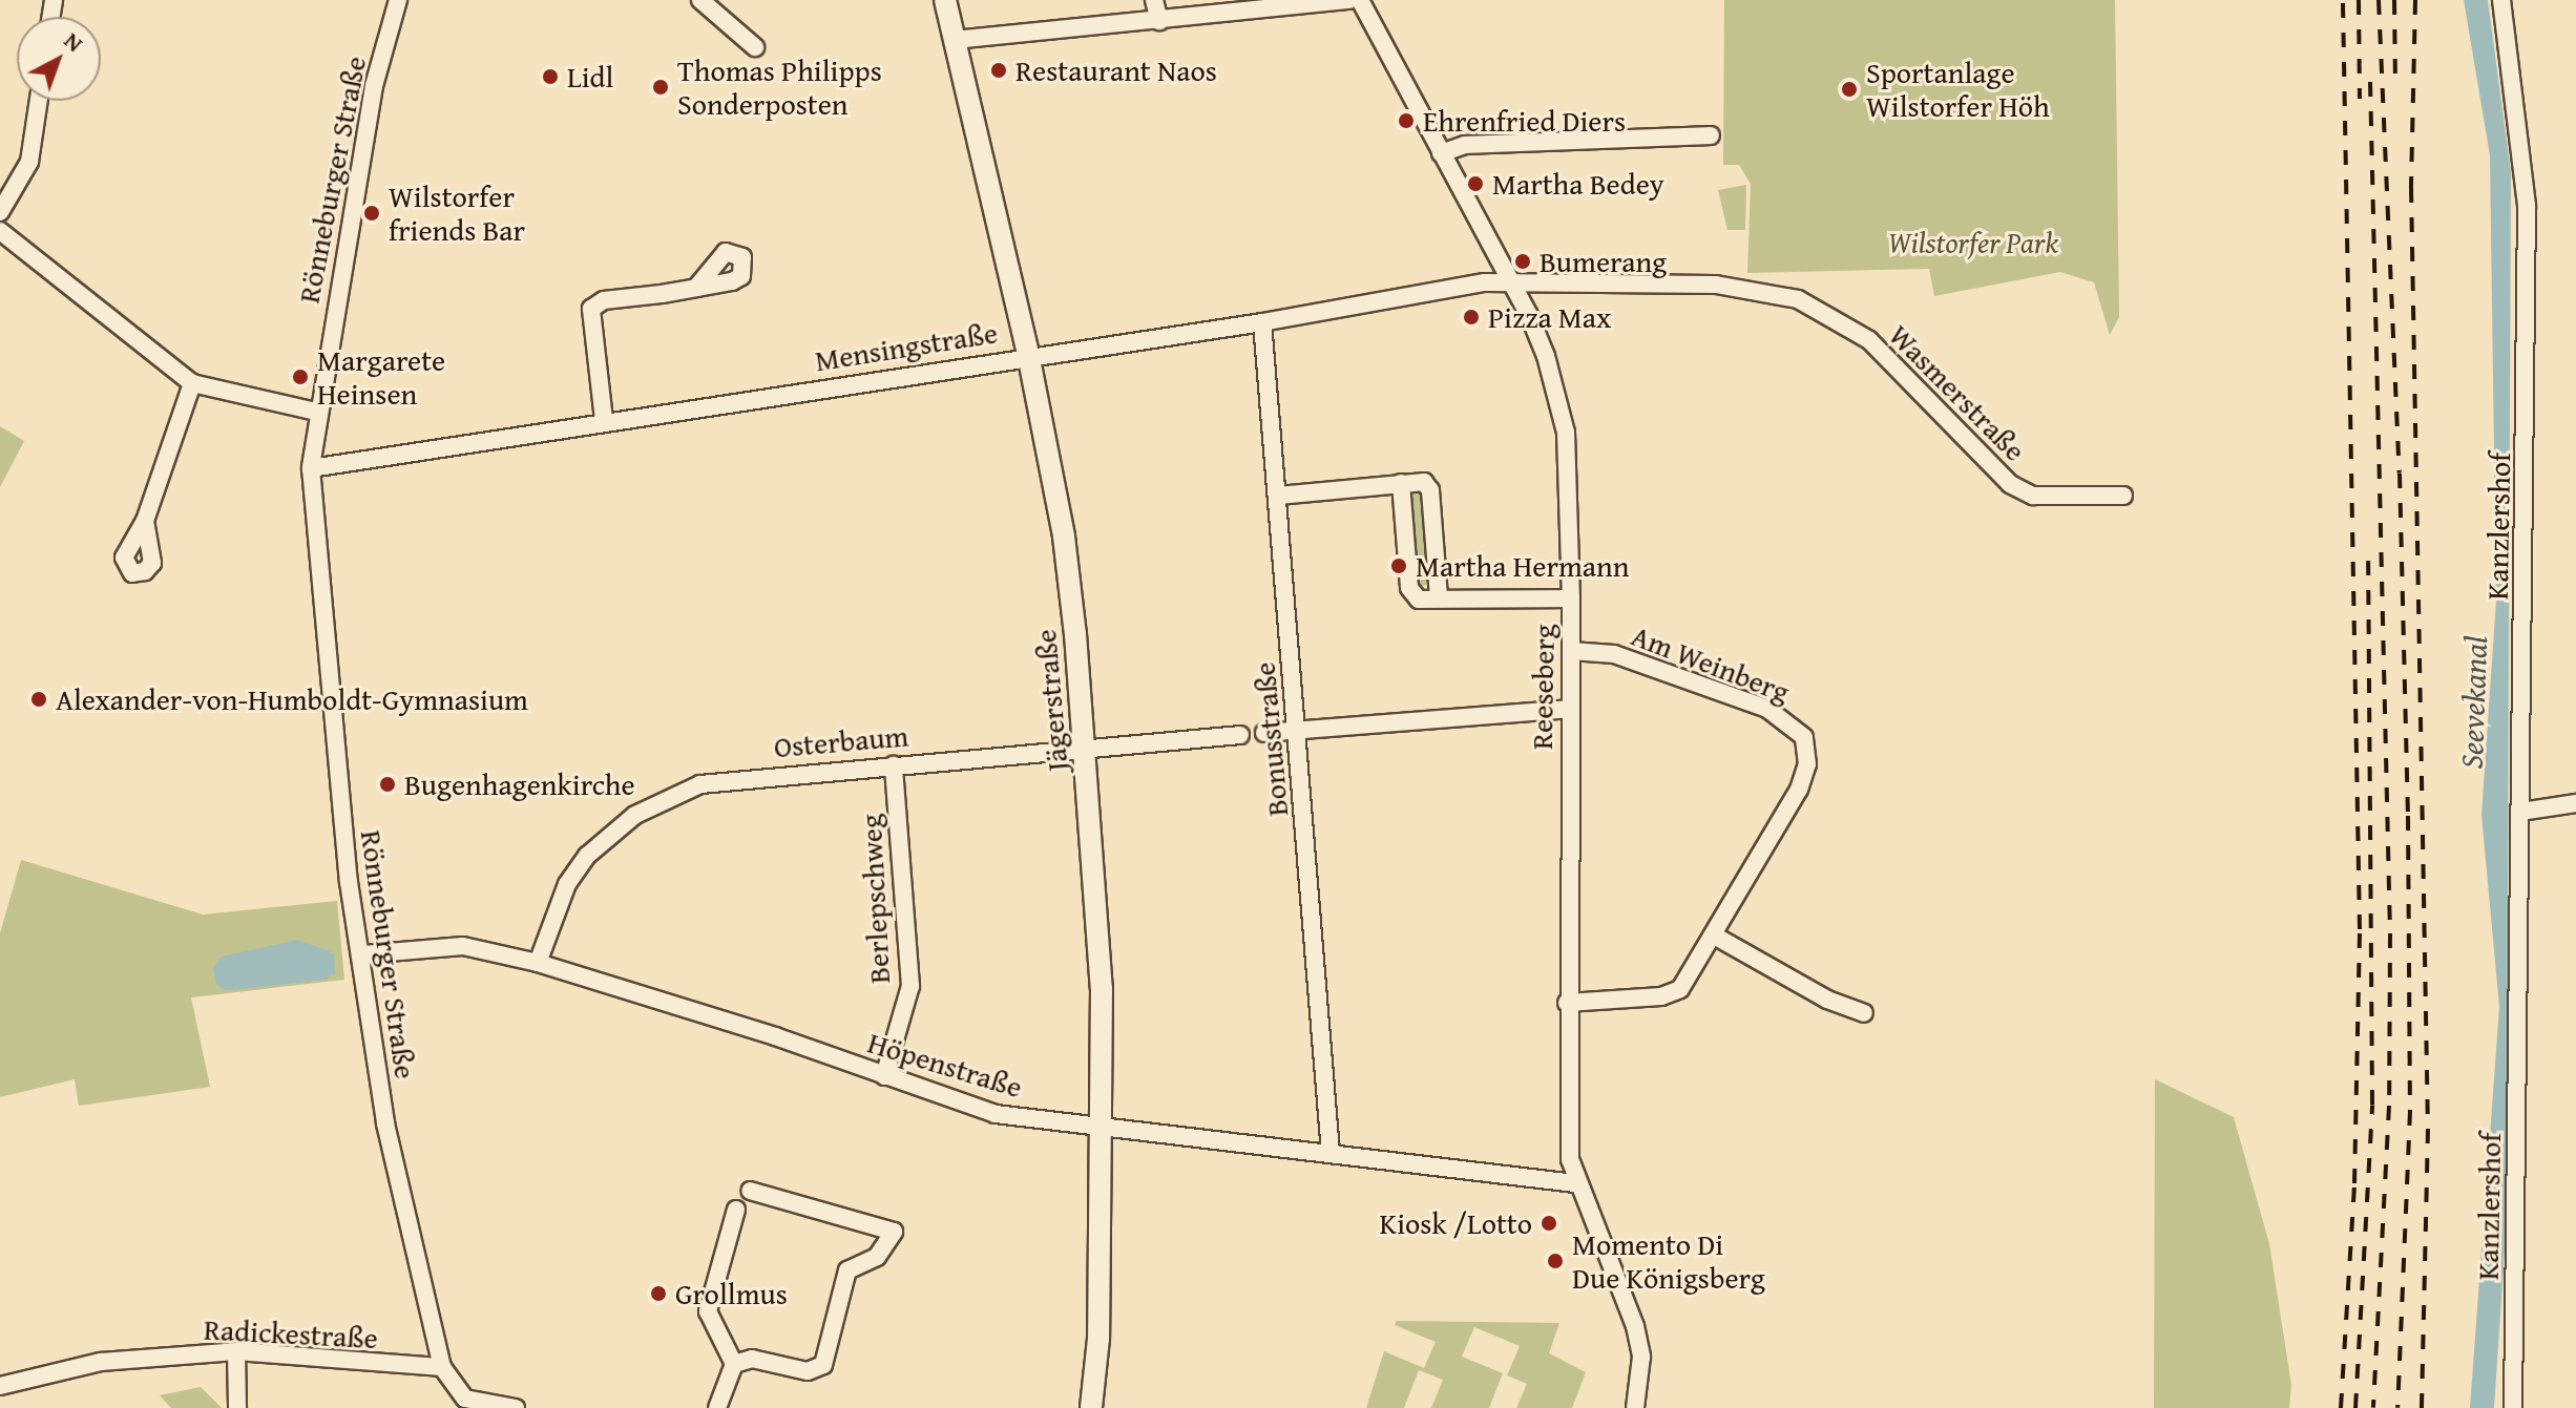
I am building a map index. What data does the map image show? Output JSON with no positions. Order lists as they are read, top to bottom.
{
  "streets": {
    "street": [
      "Rönneburger Straße",
      "Mensingstraße",
      "Wasmerstraße",
      "Kanzlershof",
      "Am Weinberg",
      "Reeseberg",
      "Jägerstraße",
      "Bonusstraße",
      "Osterbaum",
      "Berlepschweg",
      "Höpenstraße",
      "Radickestraße"
    ]
  },
  "crossings": [
    ["Rönneburger Straße", "Mensingstraße"],
    ["Rönneburger Straße", "Höpenstraße"],
    ["Rönneburger Straße", "Radickestraße"],
    ["Mensingstraße", "Wasmerstraße"],
    ["Mensingstraße", "Reeseberg"],
    ["Mensingstraße", "Jägerstraße"],
    ["Mensingstraße", "Bonusstraße"],
    ["Wasmerstraße", "Reeseberg"],
    ["Am Weinberg", "Reeseberg"],
    ["Reeseberg", "Höpenstraße"],
    ["Jägerstraße", "Osterbaum"],
    ["Jägerstraße", "Höpenstraße"],
    ["Bonusstraße", "Höpenstraße"],
    ["Osterbaum", "Berlepschweg"],
    ["Osterbaum", "Höpenstraße"],
    ["Berlepschweg", "Höpenstraße"]
  ],
  "water": ["Seevekanal"],
  "parks": ["Wilstorfer Park"],
  "places": [
    "Restaurant Naos",
    "Lidl",
    "Thomas Philipps Sonderposten",
    "Sportanlage Wilstorfer Höh",
    "Ehrenfried Diers",
    "Martha Bedey",
    "Wilstorfer friends Bar",
    "Bumerang",
    "Pizza Max",
    "Margarete Heinsen",
    "Martha Hermann",
    "Alexander-von-Humboldt-Gymnasium",
    "Bugenhagenkirche",
    "Kiosk /Lotto",
    "Momento Di Due Königsberg",
    "Grollmus"
  ],
  "north": "top right"
}
